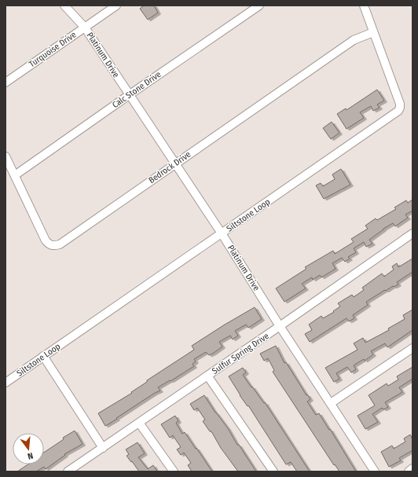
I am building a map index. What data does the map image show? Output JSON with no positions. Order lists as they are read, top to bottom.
{
  "streets": {
    "street": [
      "Turquoise Drive",
      "Platinum Drive",
      "Calc Stone Drive",
      "Bedrock Drive",
      "Siltstone Loop",
      "Sulfur Spring Drive"
    ]
  },
  "crossings": [
    ["Turquoise Drive", "Platinum Drive"],
    ["Platinum Drive", "Calc Stone Drive"],
    ["Platinum Drive", "Bedrock Drive"],
    ["Platinum Drive", "Siltstone Loop"],
    ["Platinum Drive", "Sulfur Spring Drive"],
    ["Calc Stone Drive", "Bedrock Drive"],
    ["Bedrock Drive", "Siltstone Loop"]
  ],
  "north": "bottom"
}
